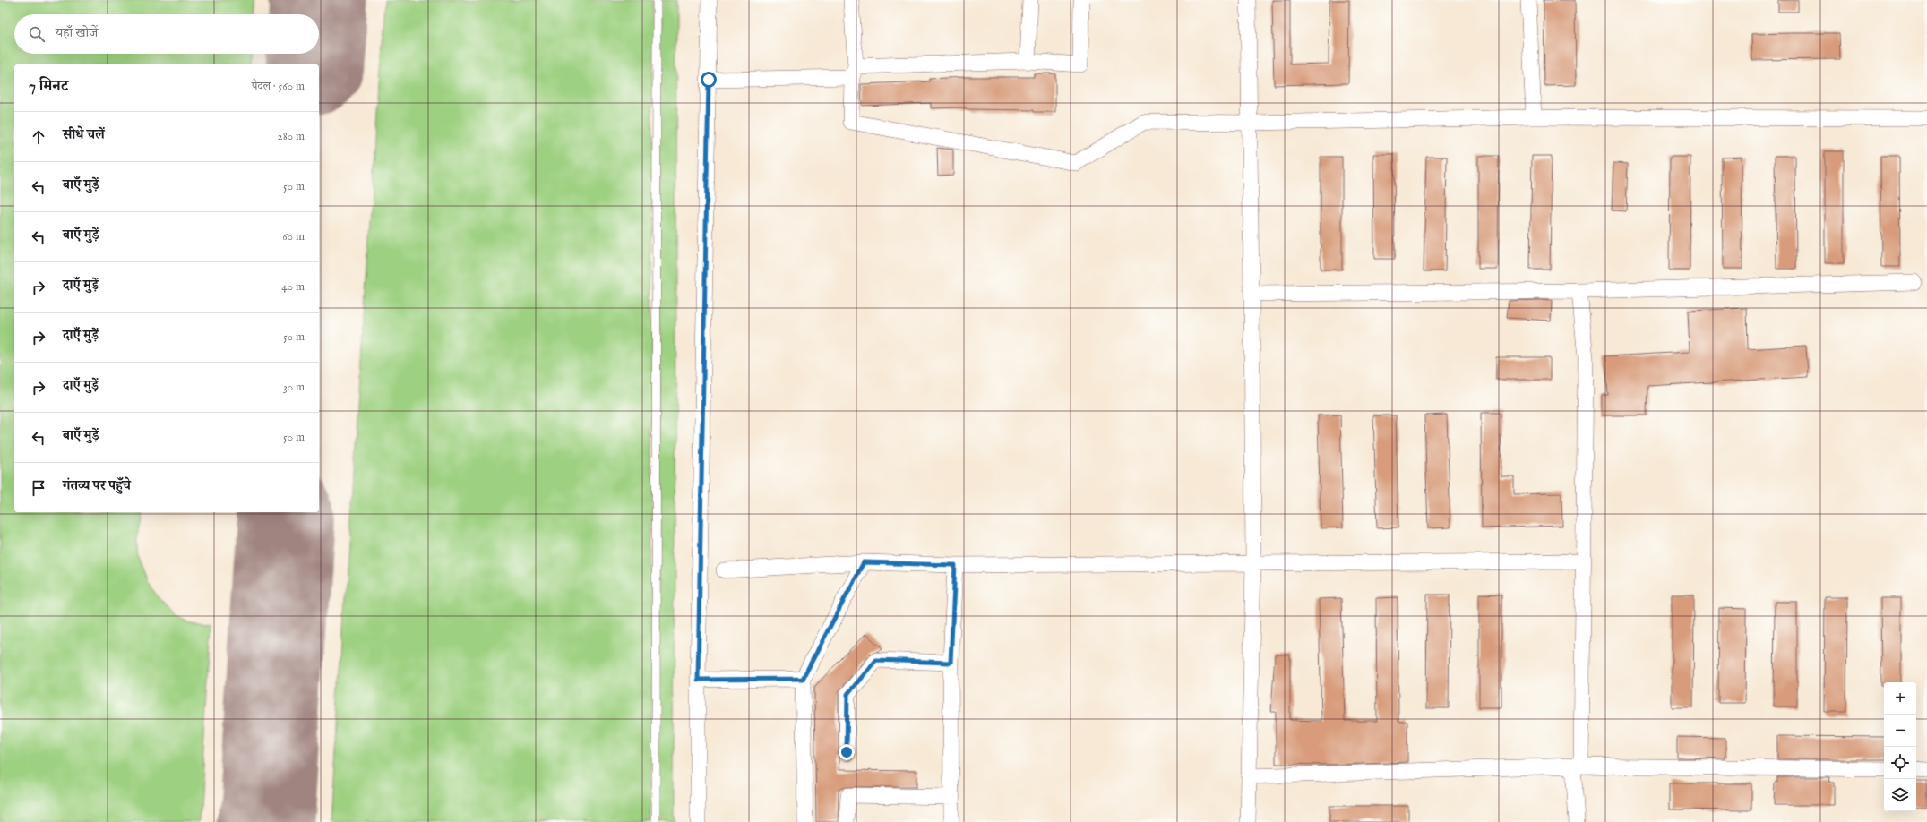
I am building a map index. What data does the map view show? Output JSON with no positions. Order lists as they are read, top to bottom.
{
  "page": {
    "search": "यहाँ खोजें",
    "heading": ["7 मिनट", "पैदल · 560 m"],
    "list": [
      ["सीधे चलें", "280 m"],
      ["बाएँ मुड़ें", "50 m"],
      ["बाएँ मुड़ें", "60 m"],
      ["दाएँ मुड़ें", "40 m"],
      ["दाएँ मुड़ें", "50 m"],
      ["दाएँ मुड़ें", "30 m"],
      ["बाएँ मुड़ें", "50 m"],
      "गंतव्य पर पहुँचे"
    ],
    "map_buttons": ["+", "−"]
  }
}
